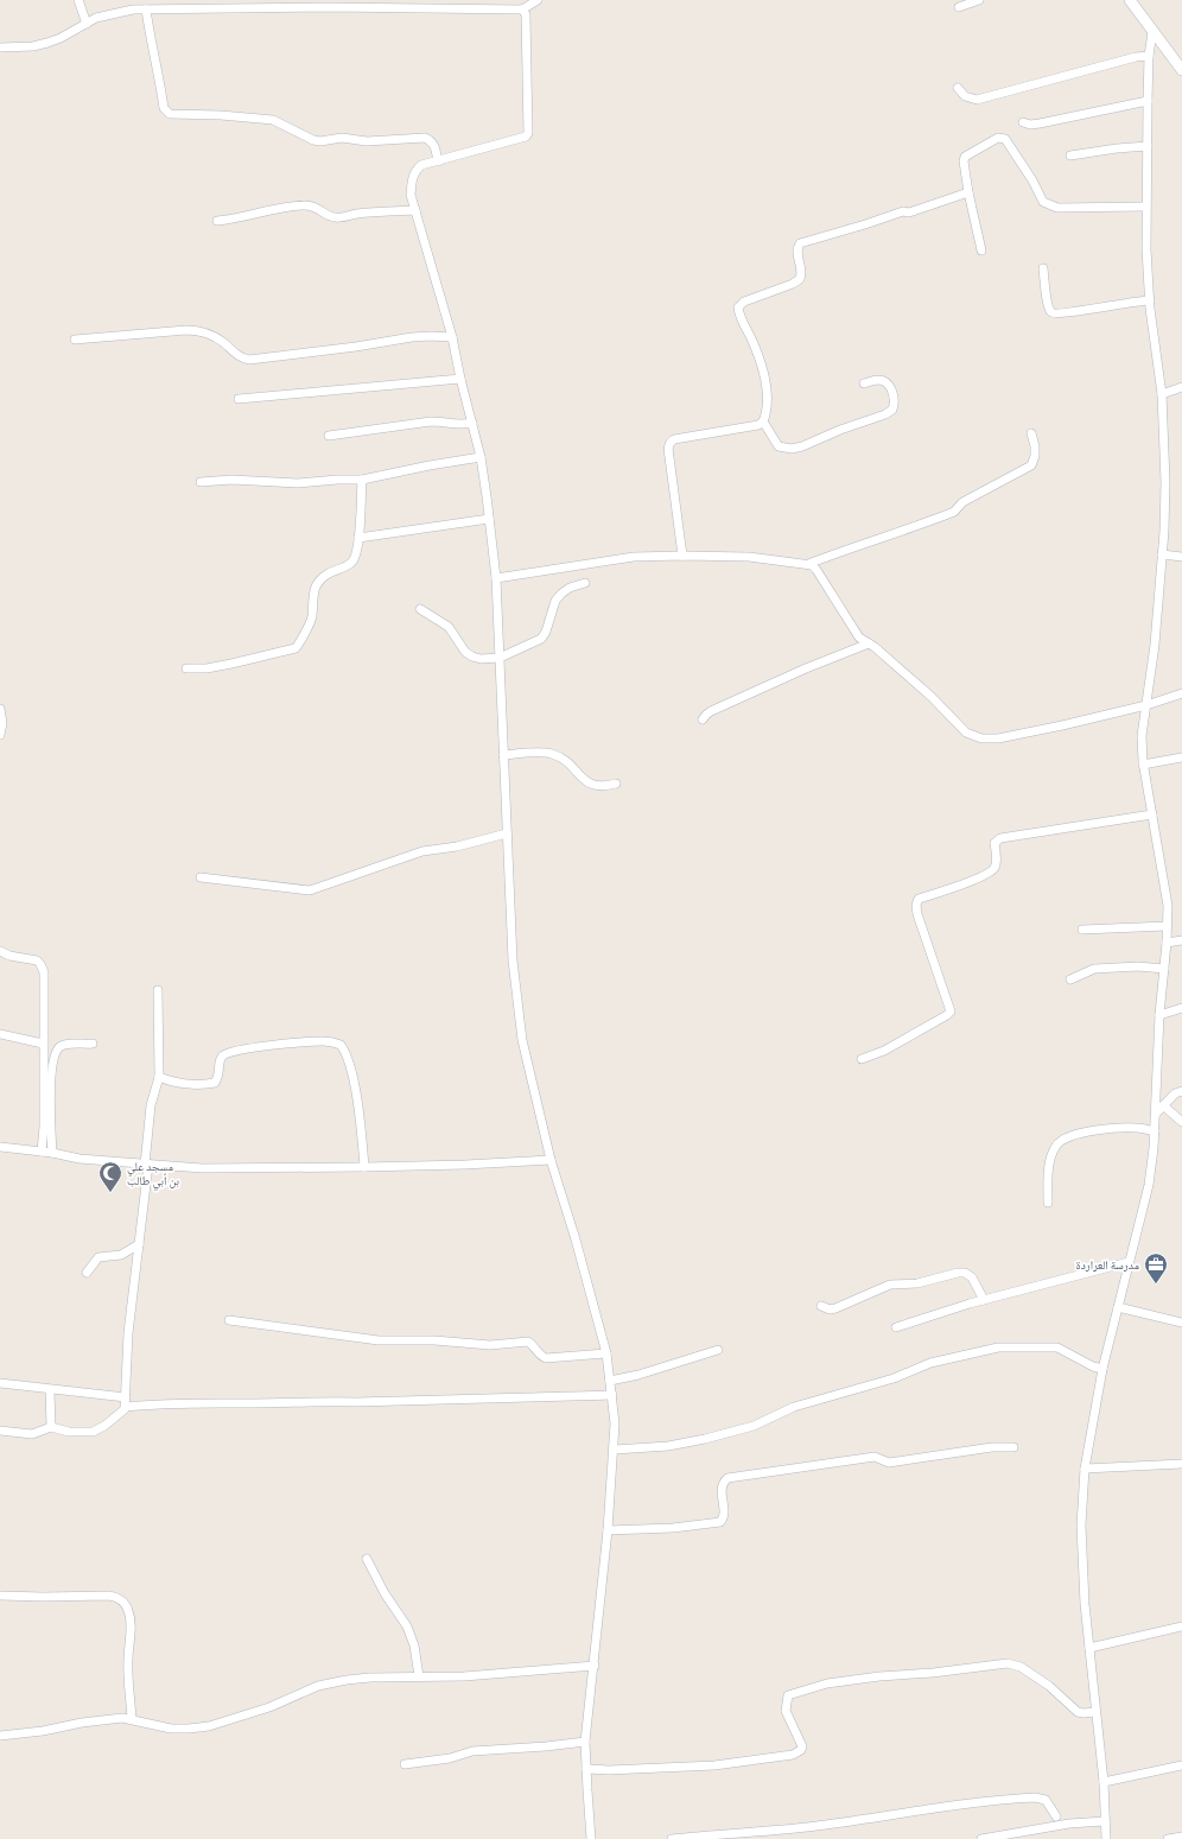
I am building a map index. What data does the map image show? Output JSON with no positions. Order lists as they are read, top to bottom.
{
  "places": {
    "mosque": ["مسجد علي بن أبي طالب"],
    "office": ["مدرسة العراردة"]
  }
}
